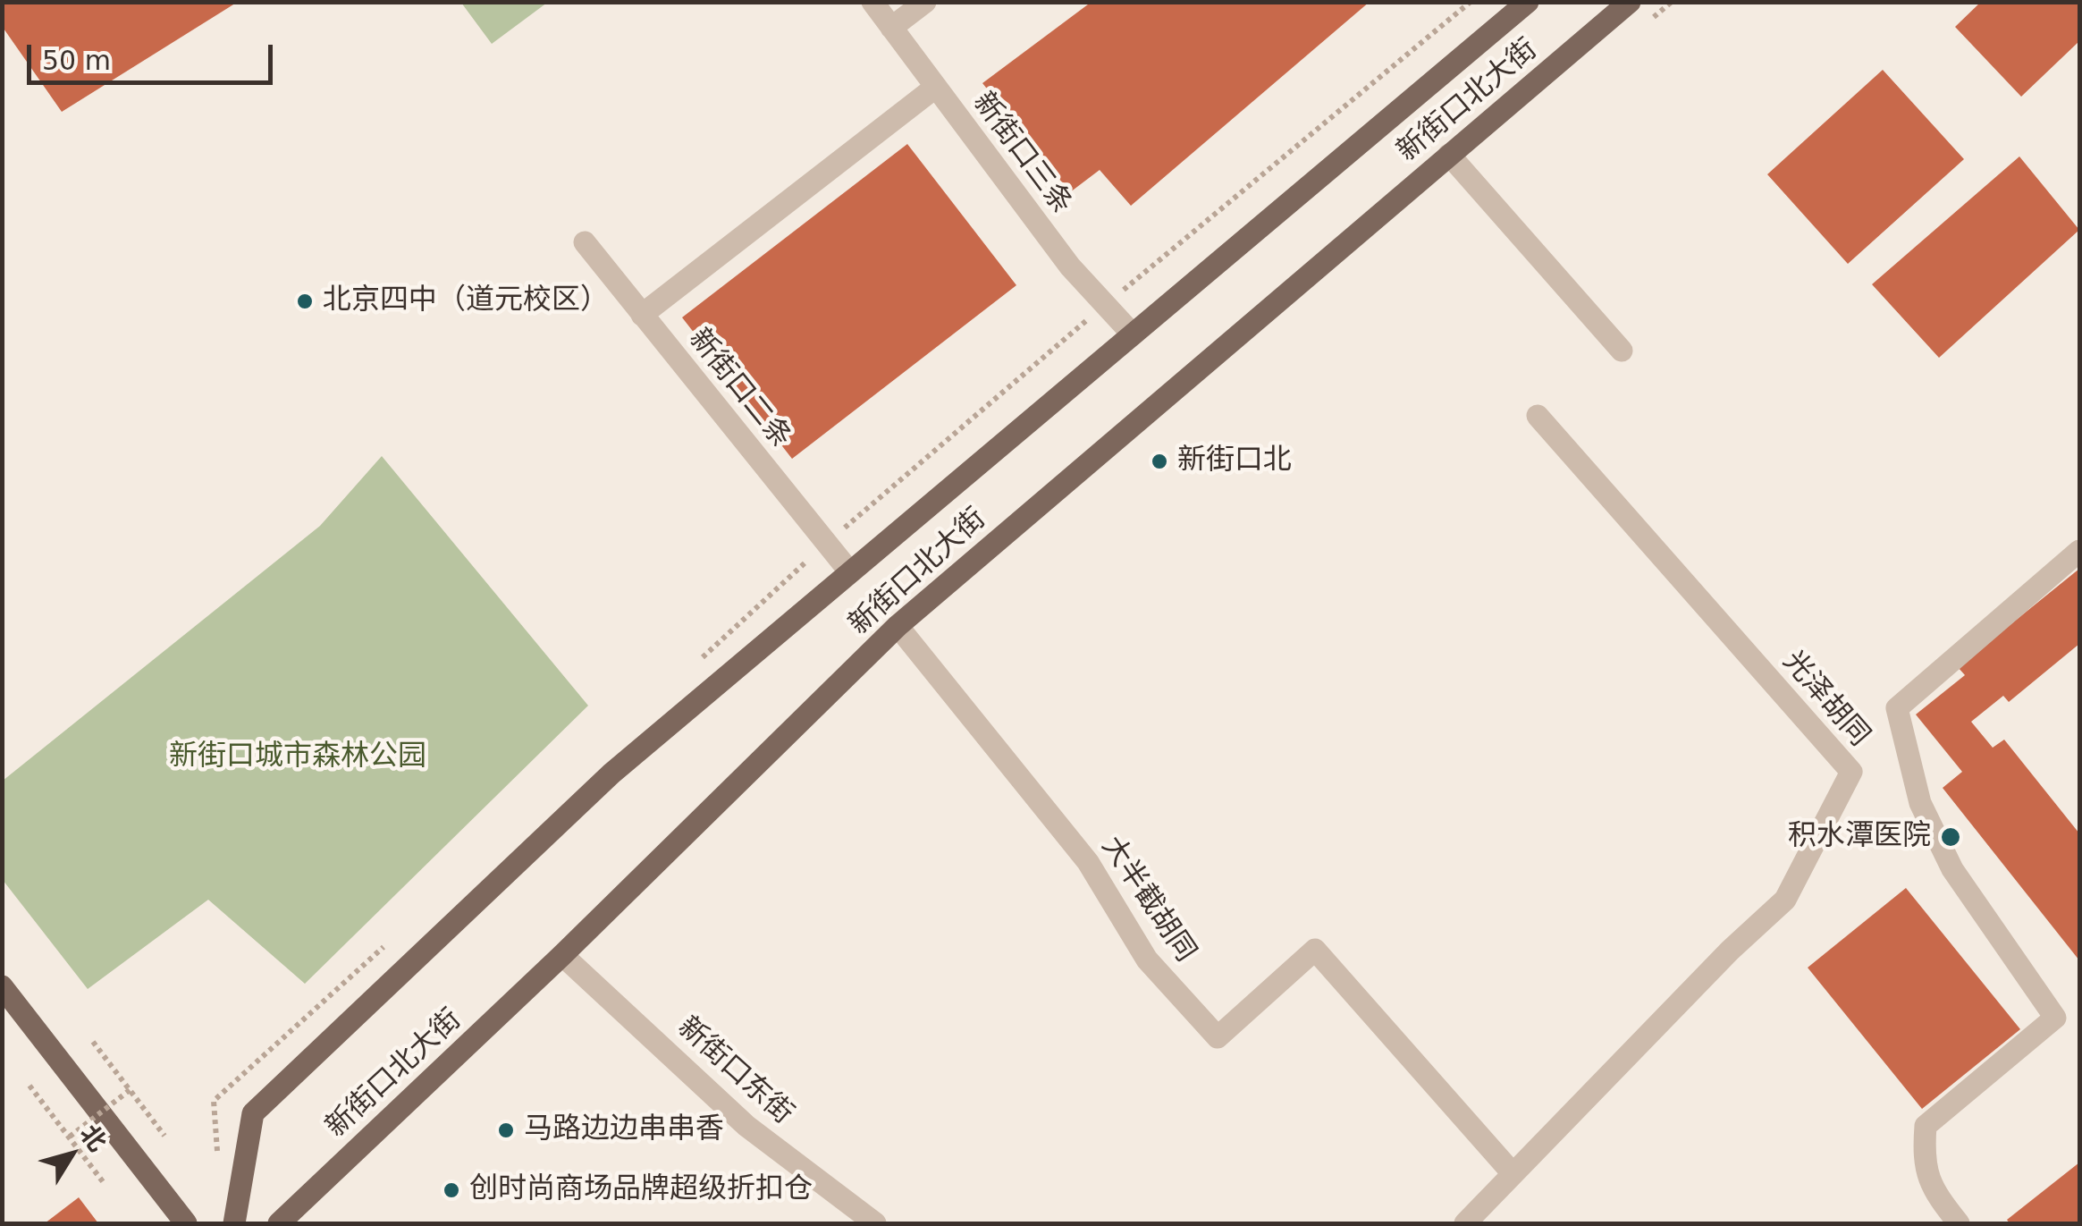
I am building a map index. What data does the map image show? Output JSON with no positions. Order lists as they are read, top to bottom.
{
  "streets": {
    "main road": ["新街口北大街"],
    "street": [
      "新街口三条",
      "新街口二条",
      "光泽胡同",
      "大半截胡同",
      "新街口东街"
    ]
  },
  "crossings": [
    ["新街口北大街", "新街口三条"],
    ["新街口北大街", "新街口二条"],
    ["新街口北大街", "大半截胡同"],
    ["新街口北大街", "新街口东街"],
    ["光泽胡同", "大半截胡同"]
  ],
  "parks": ["新街口城市森林公园"],
  "places": [
    "北京四中（道元校区）",
    "新街口北",
    "积水潭医院",
    "马路边边串串香",
    "创时尚商场品牌超级折扣仓"
  ],
  "scale_bar": "50 m",
  "north": "top right"
}
